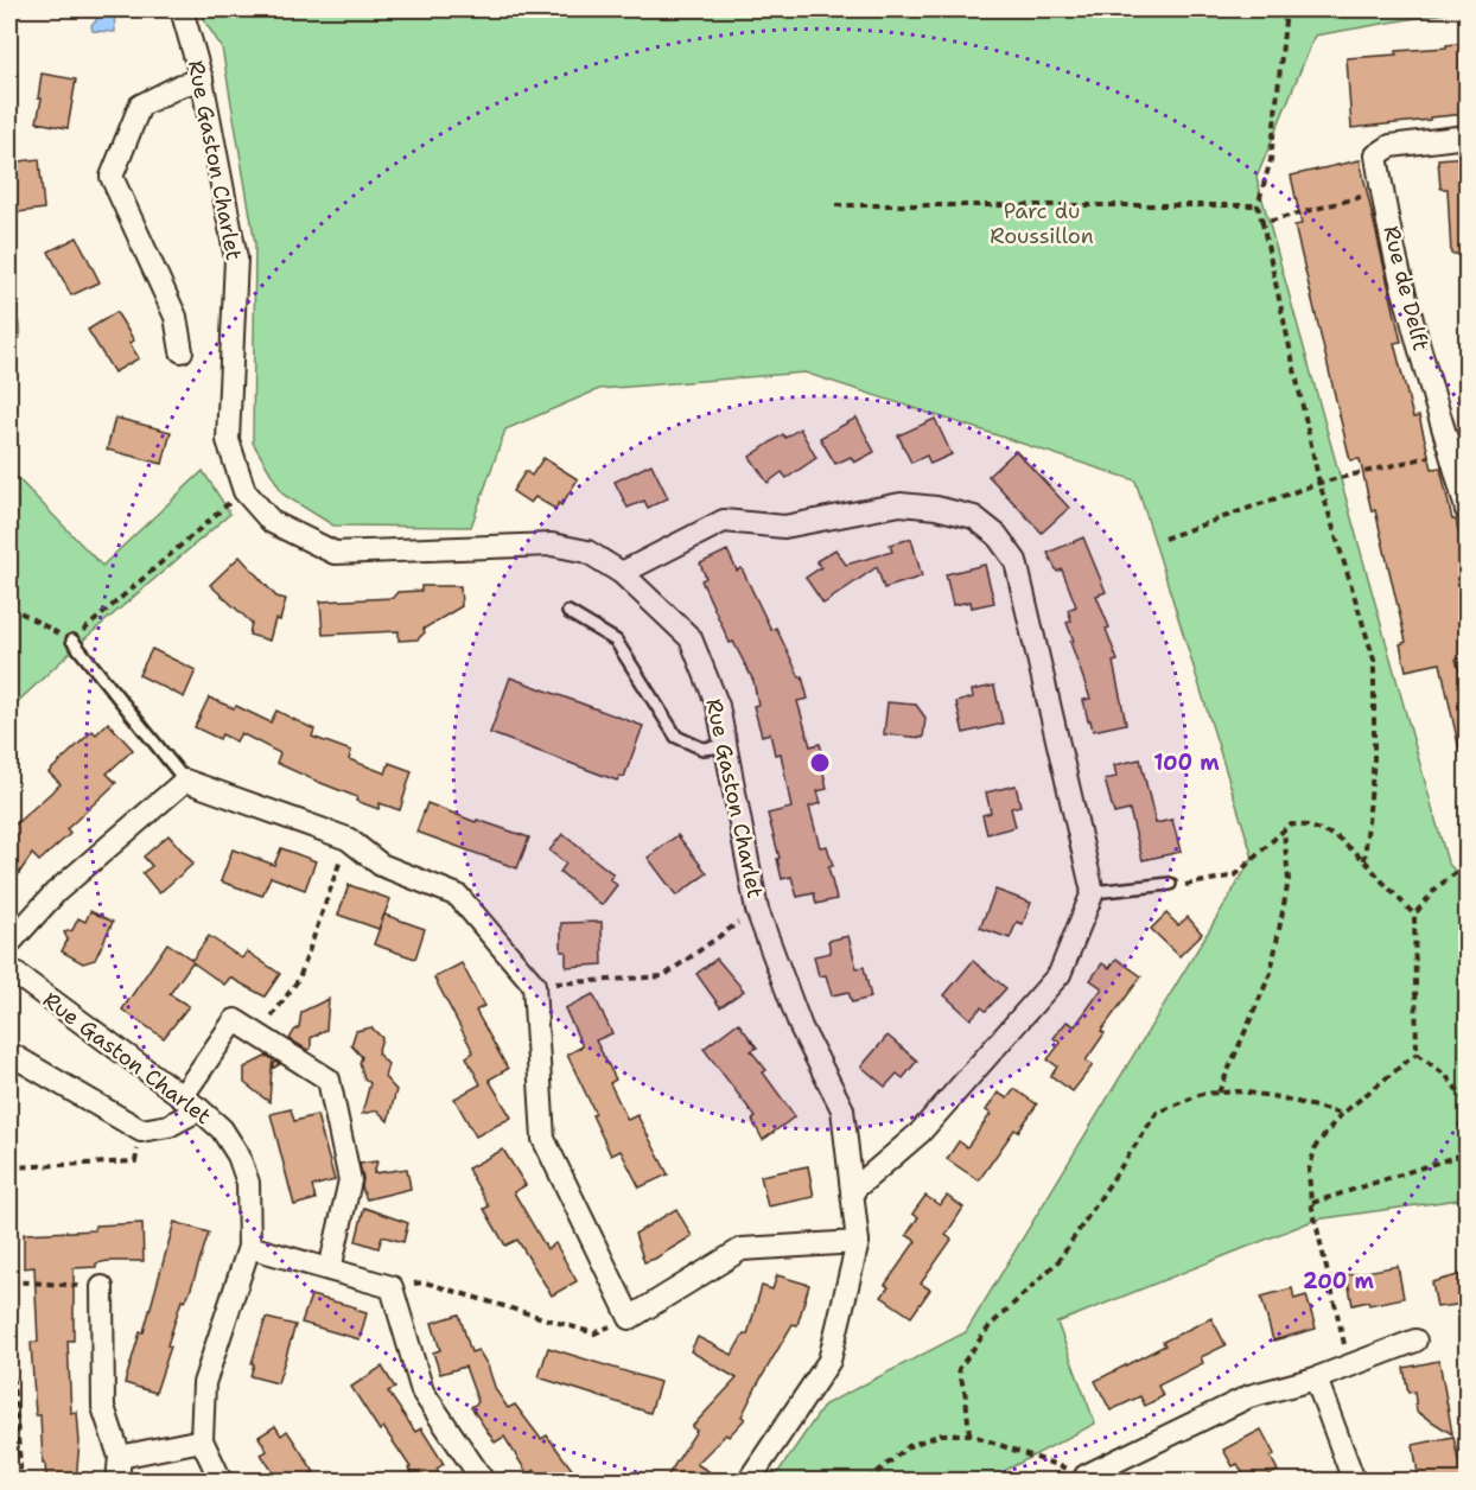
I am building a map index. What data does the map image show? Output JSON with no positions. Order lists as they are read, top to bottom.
{
  "streets": {
    "street": ["Rue Gaston Charlet", "Rue de Delft"]
  },
  "parks": ["Parc du Roussillon"],
  "rings": ["100 m", "200 m"]
}
